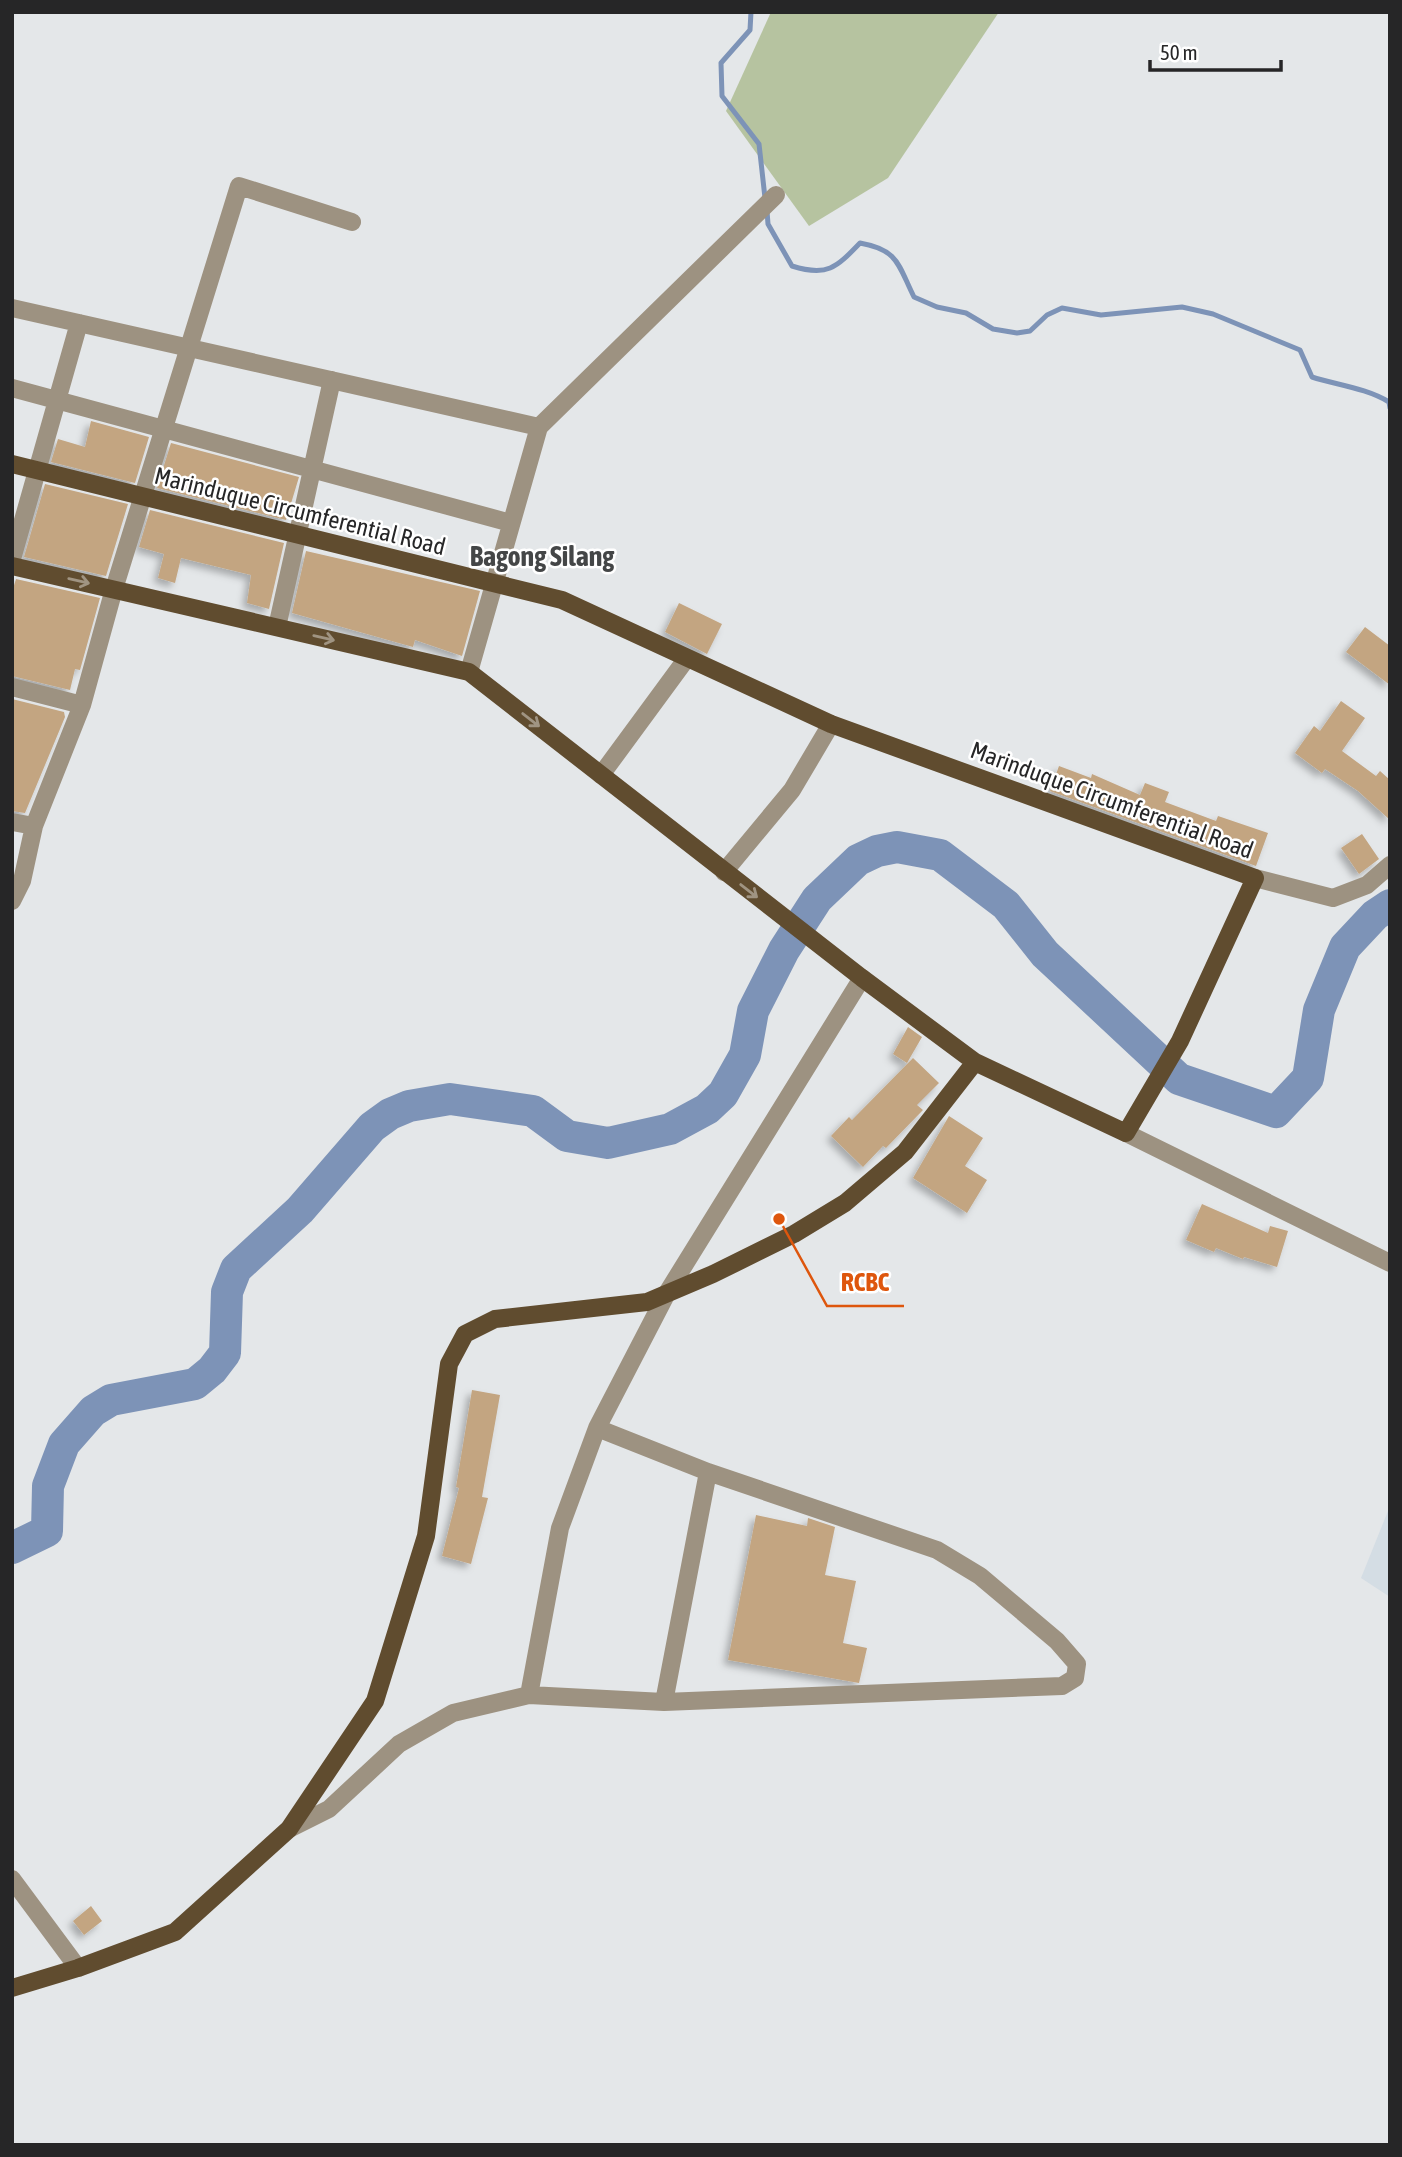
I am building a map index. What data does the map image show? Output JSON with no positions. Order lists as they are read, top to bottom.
{
  "streets": {
    "main road": ["Marinduque Circumferential Road"]
  },
  "districts": ["Bagong Silang"],
  "places": ["RCBC"],
  "scale_bar": "50 m"
}
